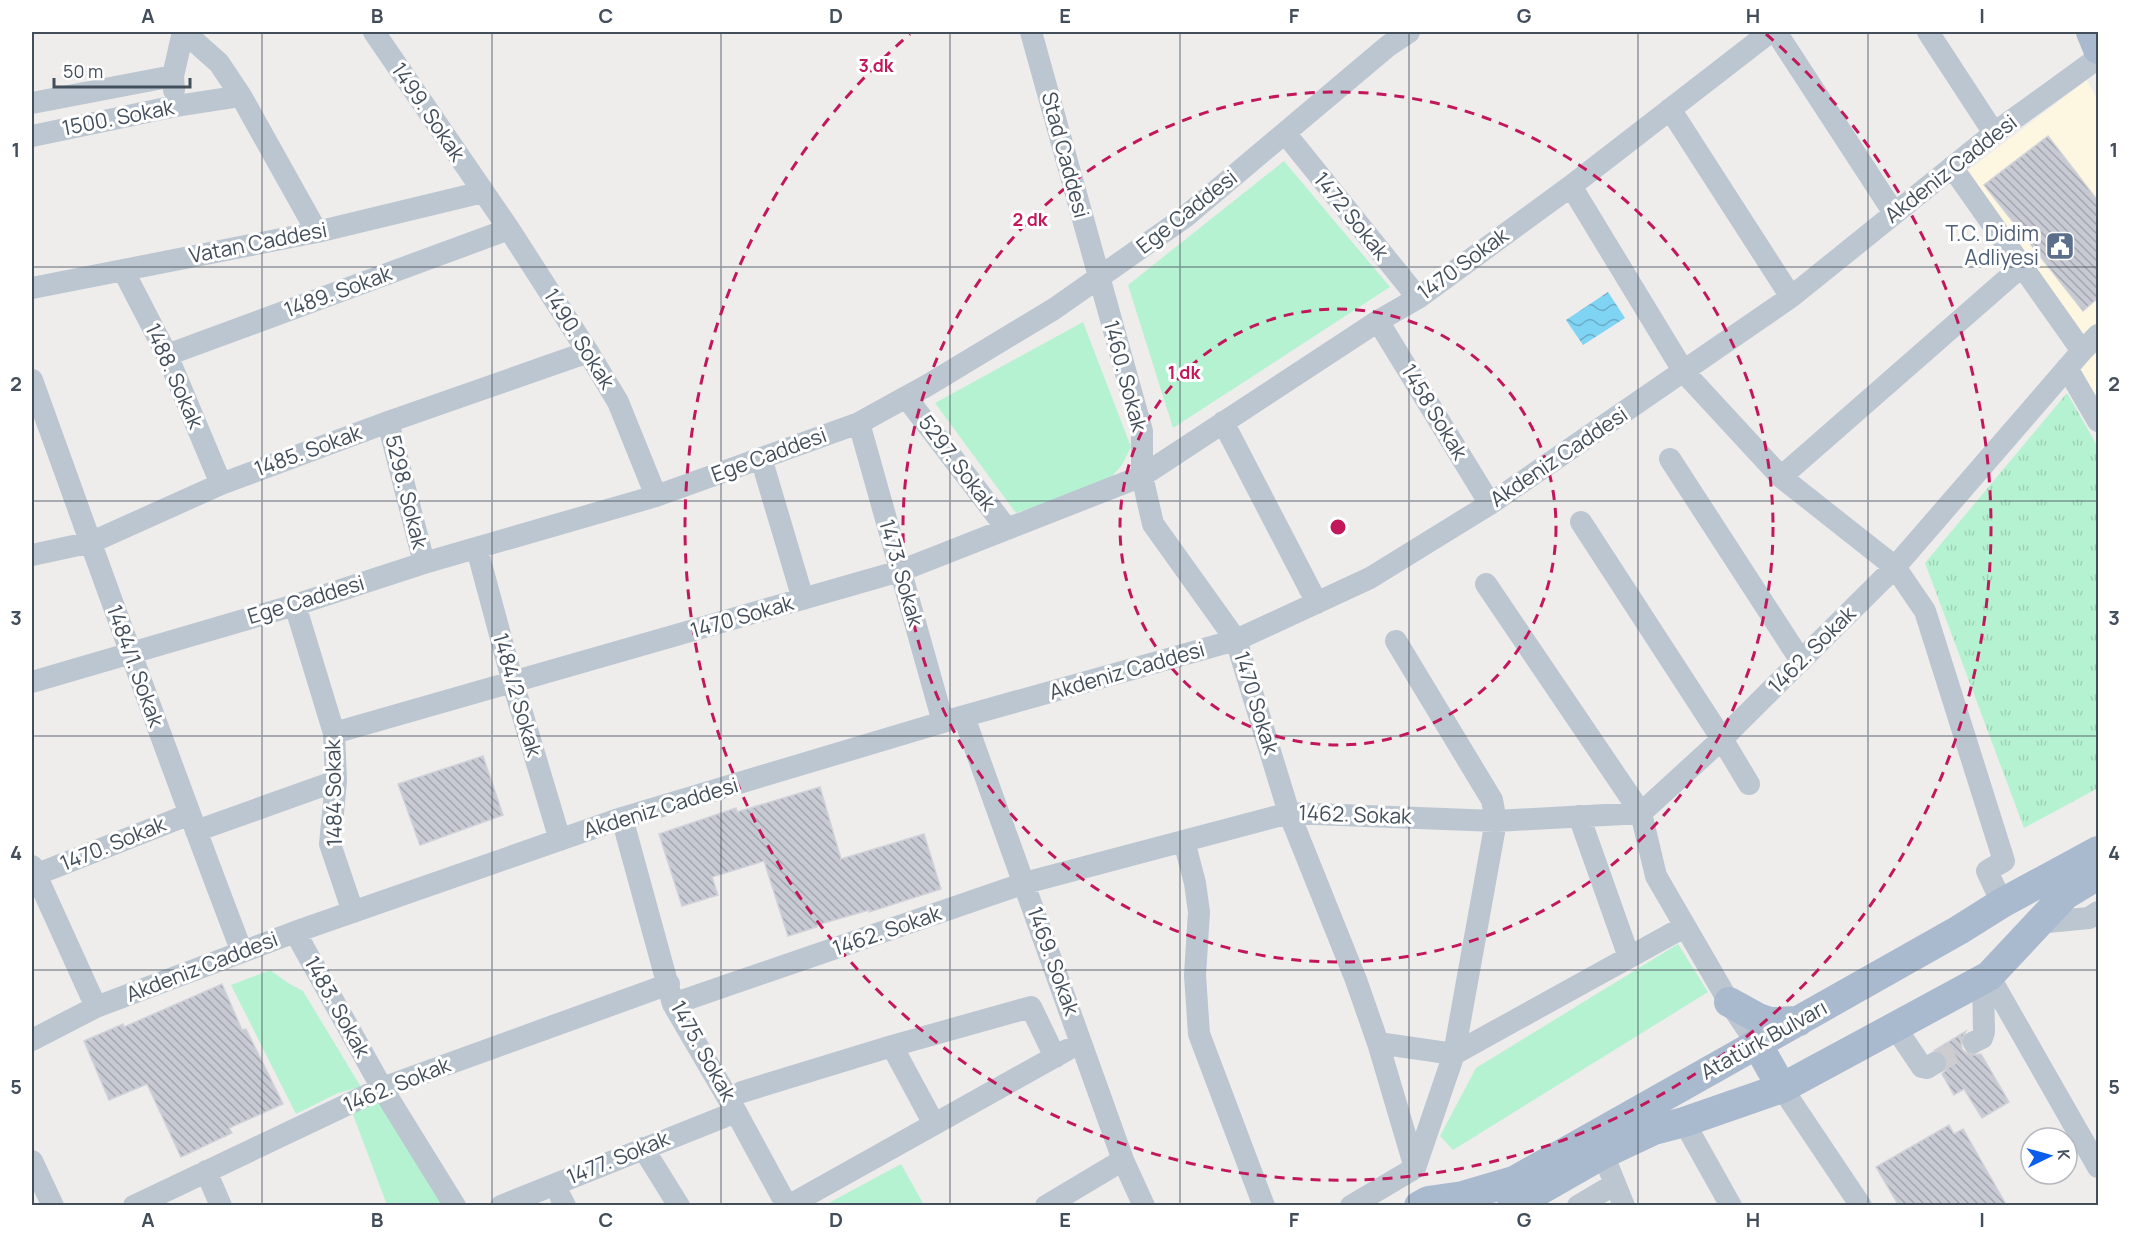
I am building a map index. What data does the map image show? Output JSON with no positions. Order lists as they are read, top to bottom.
{
  "streets": {
    "main road": ["Atatürk Bulvarı"],
    "street": [
      "1499. Sokak",
      "1500. Sokak",
      "Stad Caddesi",
      "Akdeniz Caddesi",
      "Ege Caddesi",
      "1472 Sokak",
      "Vatan Caddesi",
      "1470 Sokak",
      "1489. Sokak",
      "1490. Sokak",
      "1488. Sokak",
      "1460. Sokak",
      "1458 Sokak",
      "1485. Sokak",
      "5297. Sokak",
      "5298. Sokak",
      "1473. Sokak",
      "1462. Sokak",
      "1484/1. Sokak",
      "1484/2 Sokak",
      "1484 Sokak",
      "1470. Sokak",
      "1469. Sokak",
      "1483. Sokak",
      "1475. Sokak",
      "1477. Sokak"
    ]
  },
  "crossings": [
    ["1499. Sokak", "Vatan Caddesi"],
    ["1499. Sokak", "1490. Sokak"],
    ["Stad Caddesi", "Ege Caddesi"],
    ["Stad Caddesi", "1460. Sokak"],
    ["Akdeniz Caddesi", "1470 Sokak"],
    ["Akdeniz Caddesi", "1458 Sokak"],
    ["Akdeniz Caddesi", "1473. Sokak"],
    ["Akdeniz Caddesi", "1484/1. Sokak"],
    ["Akdeniz Caddesi", "1484/2 Sokak"],
    ["Akdeniz Caddesi", "1484 Sokak"],
    ["Akdeniz Caddesi", "1469. Sokak"],
    ["Akdeniz Caddesi", "1483. Sokak"],
    ["Akdeniz Caddesi", "1475. Sokak"],
    ["Ege Caddesi", "1472 Sokak"],
    ["Ege Caddesi", "1490. Sokak"],
    ["Ege Caddesi", "1460. Sokak"],
    ["Ege Caddesi", "5297. Sokak"],
    ["Ege Caddesi", "5298. Sokak"],
    ["Ege Caddesi", "1473. Sokak"],
    ["Ege Caddesi", "1484/1. Sokak"],
    ["Ege Caddesi", "1484/2 Sokak"],
    ["Ege Caddesi", "1484 Sokak"],
    ["1472 Sokak", "1470 Sokak"],
    ["Vatan Caddesi", "1490. Sokak"],
    ["Vatan Caddesi", "1488. Sokak"],
    ["1470 Sokak", "1460. Sokak"],
    ["1470 Sokak", "1458 Sokak"],
    ["1470 Sokak", "5297. Sokak"],
    ["1470 Sokak", "1473. Sokak"],
    ["1470 Sokak", "1462. Sokak"],
    ["1470 Sokak", "1484/2 Sokak"],
    ["1470 Sokak", "1484 Sokak"],
    ["1489. Sokak", "1490. Sokak"],
    ["1489. Sokak", "1488. Sokak"],
    ["1490. Sokak", "1485. Sokak"],
    ["1488. Sokak", "1485. Sokak"],
    ["1485. Sokak", "5298. Sokak"],
    ["1485. Sokak", "1484/1. Sokak"],
    ["1473. Sokak", "1469. Sokak"],
    ["1462. Sokak", "1469. Sokak"],
    ["1462. Sokak", "1483. Sokak"],
    ["1462. Sokak", "1475. Sokak"],
    ["1484/1. Sokak", "1470. Sokak"],
    ["1484 Sokak", "1470. Sokak"],
    ["1475. Sokak", "1477. Sokak"]
  ],
  "places": {
    "public building": ["T.C. Didim Adliyesi"]
  },
  "scale_bar": "50 m",
  "north": "right",
  "grid": {
    "columns": [
      "A",
      "B",
      "C",
      "D",
      "E",
      "F",
      "G",
      "H",
      "I"
    ],
    "rows": [
      "1",
      "2",
      "3",
      "4",
      "5"
    ]
  },
  "rings": ["3 dk", "2 dk", "1 dk"]
}
